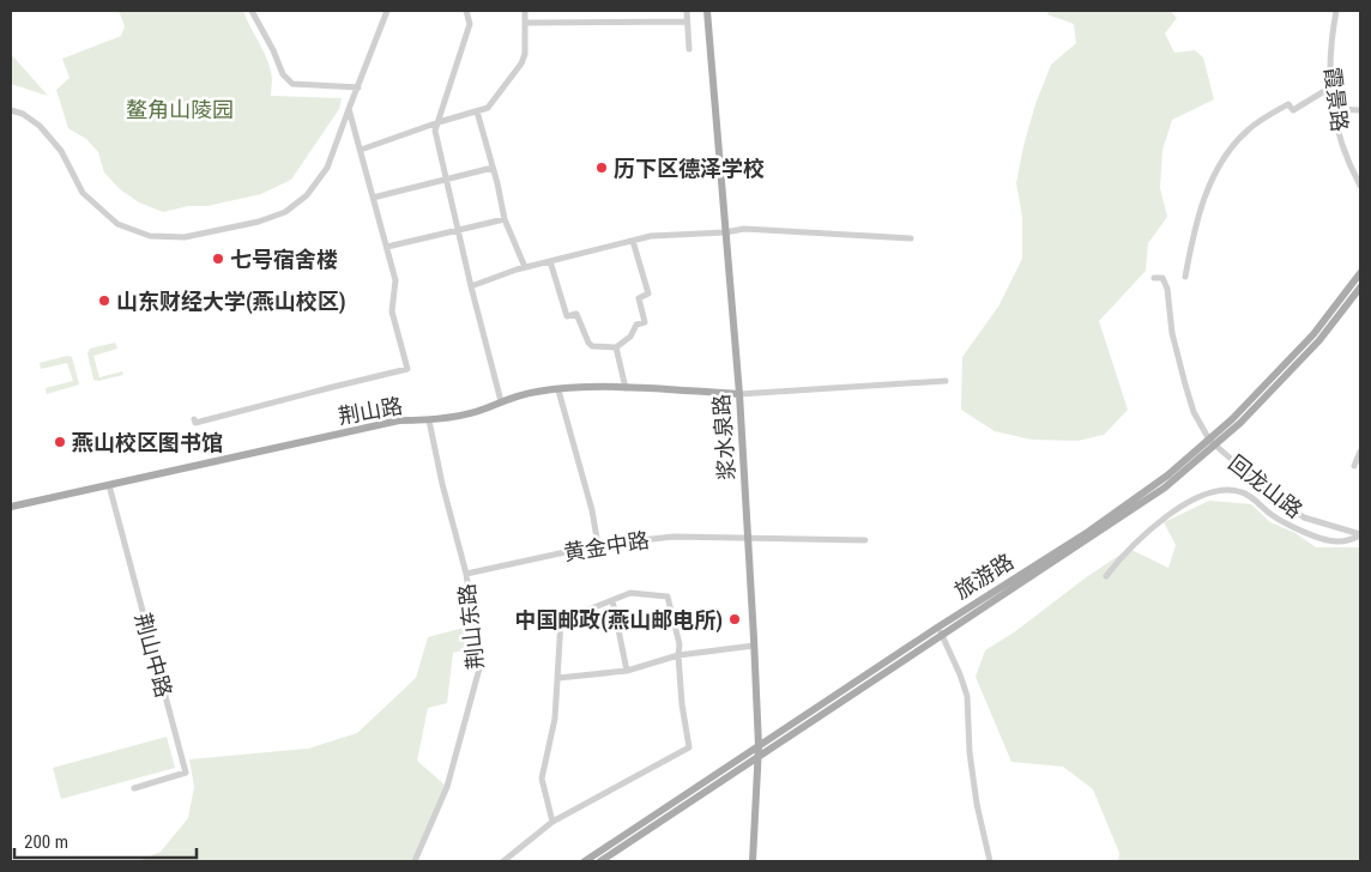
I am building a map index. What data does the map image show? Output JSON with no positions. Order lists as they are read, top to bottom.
{
  "streets": {
    "main road": ["荆山路", "浆水泉路", "旅游路"],
    "street": [
      "霞景路",
      "回龙山路",
      "黄金中路",
      "荆山东路",
      "荆山中路"
    ]
  },
  "crossings": [
    ["荆山路", "浆水泉路"],
    ["荆山路", "荆山东路"],
    ["荆山路", "荆山中路"],
    ["浆水泉路", "黄金中路"],
    ["浆水泉路", "旅游路"],
    ["回龙山路", "旅游路"],
    ["黄金中路", "荆山东路"]
  ],
  "parks": ["鳌角山陵园"],
  "places": [
    "历下区德泽学校",
    "七号宿舍楼",
    "山东财经大学(燕山校区)",
    "燕山校区图书馆",
    "中国邮政(燕山邮电所)"
  ],
  "scale_bar": "200 m"
}
